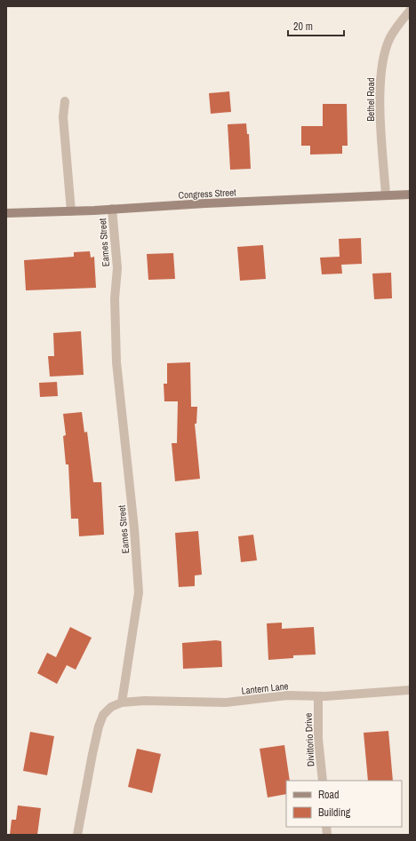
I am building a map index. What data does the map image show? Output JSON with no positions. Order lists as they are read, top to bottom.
{
  "streets": {
    "main road": ["Congress Street"],
    "street": [
      "Bethel Road",
      "Eames Street",
      "Lantern Lane",
      "Divittorio Drive"
    ]
  },
  "crossings": [
    ["Bethel Road", "Congress Street"],
    ["Congress Street", "Eames Street"],
    ["Eames Street", "Lantern Lane"],
    ["Lantern Lane", "Divittorio Drive"]
  ],
  "legend": ["Road", "Building"],
  "scale_bar": "20 m"
}
